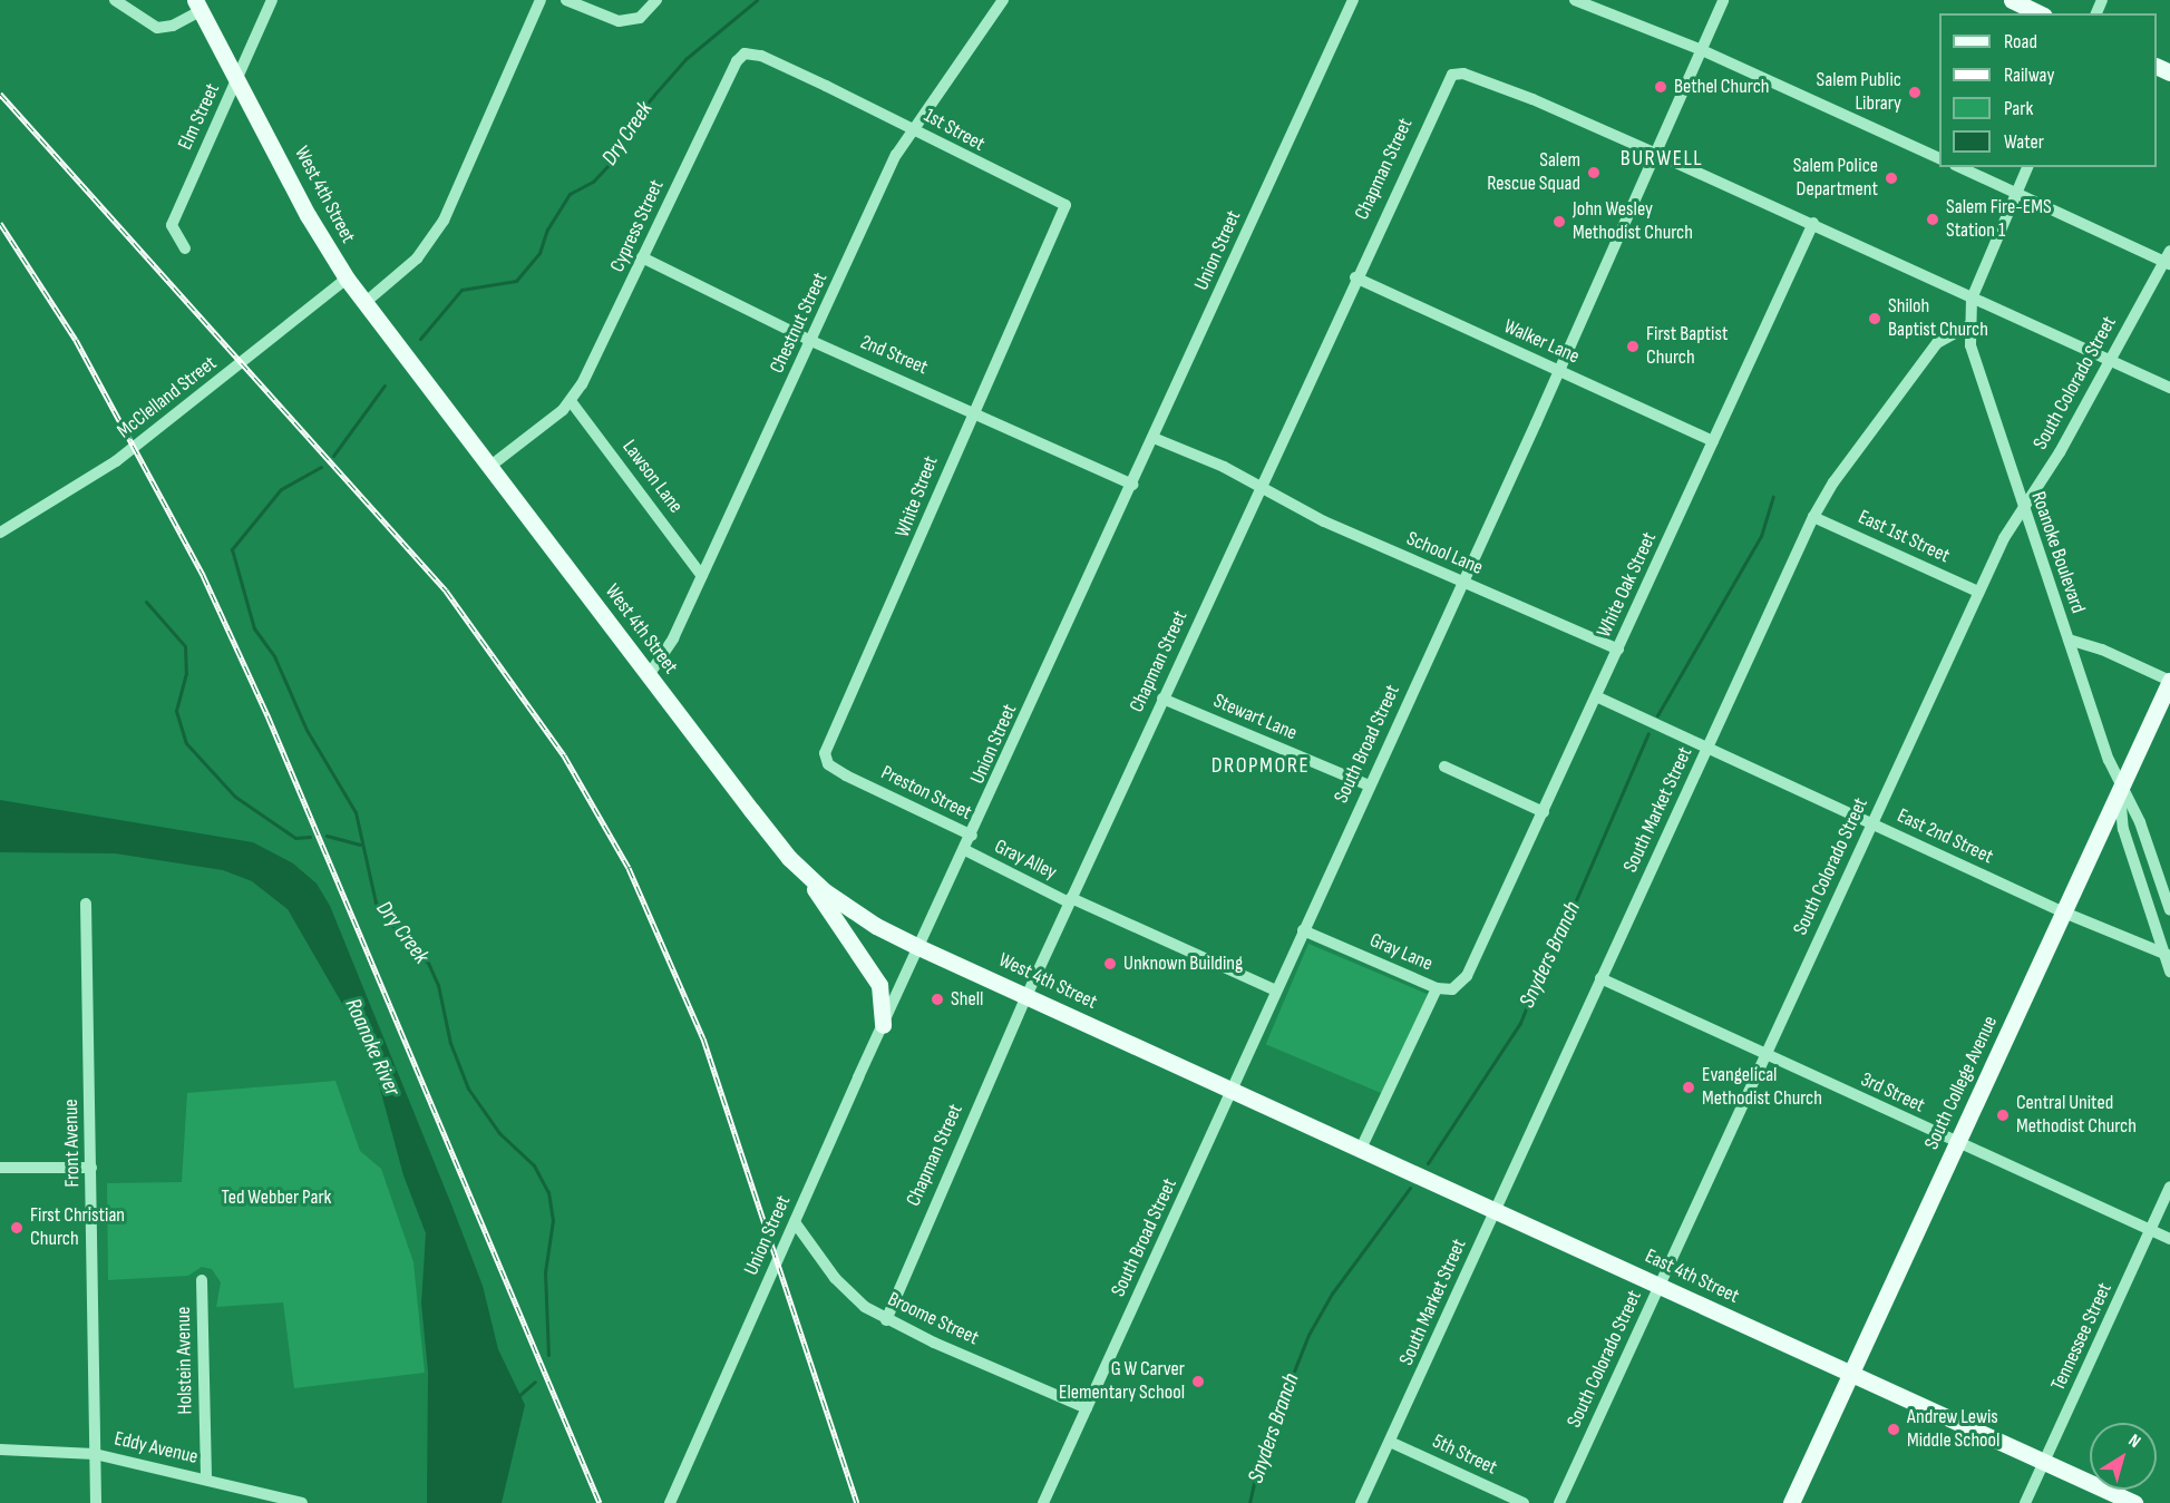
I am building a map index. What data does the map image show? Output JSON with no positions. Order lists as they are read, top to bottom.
{
  "streets": {
    "main road": ["West 4th Street", "South College Avenue", "East 4th Street"],
    "street": [
      "Elm Street",
      "1st Street",
      "Chapman Street",
      "Cypress Street",
      "Union Street",
      "Chestnut Street",
      "Walker Lane",
      "2nd Street",
      "South Colorado Street",
      "McClelland Street",
      "Lawson Lane",
      "White Street",
      "East 1st Street",
      "Roanoke Boulevard",
      "School Lane",
      "White Oak Street",
      "Stewart Lane",
      "South Broad Street",
      "Preston Street",
      "South Market Street",
      "East 2nd Street",
      "Gray Alley",
      "Gray Lane",
      "3rd Street",
      "Front Avenue",
      "Broome Street",
      "Tennessee Street",
      "Holstein Avenue",
      "Eddy Avenue",
      "5th Street"
    ]
  },
  "crossings": [
    ["Elm Street", "West 4th Street"],
    ["1st Street", "Cypress Street"],
    ["1st Street", "Chestnut Street"],
    ["1st Street", "White Street"],
    ["Chapman Street", "West 4th Street"],
    ["Chapman Street", "Walker Lane"],
    ["Chapman Street", "South Colorado Street"],
    ["Chapman Street", "School Lane"],
    ["Chapman Street", "White Oak Street"],
    ["Chapman Street", "Stewart Lane"],
    ["Chapman Street", "South Broad Street"],
    ["Chapman Street", "Gray Alley"],
    ["Chapman Street", "Broome Street"],
    ["West 4th Street", "Cypress Street"],
    ["West 4th Street", "Union Street"],
    ["West 4th Street", "Chestnut Street"],
    ["West 4th Street", "McClelland Street"],
    ["West 4th Street", "South Broad Street"],
    ["West 4th Street", "East 4th Street"],
    ["Cypress Street", "2nd Street"],
    ["Cypress Street", "Lawson Lane"],
    ["Union Street", "2nd Street"],
    ["Union Street", "School Lane"],
    ["Union Street", "Preston Street"],
    ["Union Street", "Gray Alley"],
    ["Union Street", "Broome Street"],
    ["Chestnut Street", "2nd Street"],
    ["Chestnut Street", "Lawson Lane"],
    ["Walker Lane", "White Oak Street"],
    ["Walker Lane", "South Broad Street"],
    ["2nd Street", "White Street"],
    ["South Colorado Street", "East 1st Street"],
    ["South Colorado Street", "Roanoke Boulevard"],
    ["South Colorado Street", "East 2nd Street"],
    ["South Colorado Street", "3rd Street"],
    ["South Colorado Street", "East 4th Street"],
    ["White Street", "Preston Street"],
    ["East 1st Street", "South Market Street"],
    ["Roanoke Boulevard", "South Market Street"],
    ["Roanoke Boulevard", "East 2nd Street"],
    ["Roanoke Boulevard", "South College Avenue"],
    ["School Lane", "White Oak Street"],
    ["School Lane", "South Broad Street"],
    ["White Oak Street", "East 2nd Street"],
    ["White Oak Street", "Gray Lane"],
    ["Stewart Lane", "South Broad Street"],
    ["South Broad Street", "Gray Alley"],
    ["South Broad Street", "Gray Lane"],
    ["South Broad Street", "East 4th Street"],
    ["South Broad Street", "Broome Street"],
    ["South Market Street", "East 2nd Street"],
    ["South Market Street", "3rd Street"],
    ["South Market Street", "East 4th Street"],
    ["South Market Street", "5th Street"],
    ["East 2nd Street", "South College Avenue"],
    ["South College Avenue", "3rd Street"],
    ["South College Avenue", "East 4th Street"],
    ["3rd Street", "Tennessee Street"],
    ["Front Avenue", "Eddy Avenue"],
    ["East 4th Street", "Tennessee Street"],
    ["Holstein Avenue", "Eddy Avenue"]
  ],
  "districts": ["BURWELL", "DROPMORE"],
  "water": ["Dry Creek", "Snyders Branch", "Roanoke River"],
  "parks": ["Ted Webber Park"],
  "places": [
    "Bethel Church",
    "Salem Public Library",
    "Salem Rescue Squad",
    "Salem Police Department",
    "Salem Fire-EMS Station 1",
    "John Wesley Methodist Church",
    "Shiloh Baptist Church",
    "First Baptist Church",
    "Unknown Building",
    "Shell",
    "Evangelical Methodist Church",
    "Central United Methodist Church",
    "First Christian Church",
    "G W Carver Elementary School",
    "Andrew Lewis Middle School"
  ],
  "legend": [
    "Road",
    "Railway",
    "Park",
    "Water"
  ],
  "north": "top right"
}
